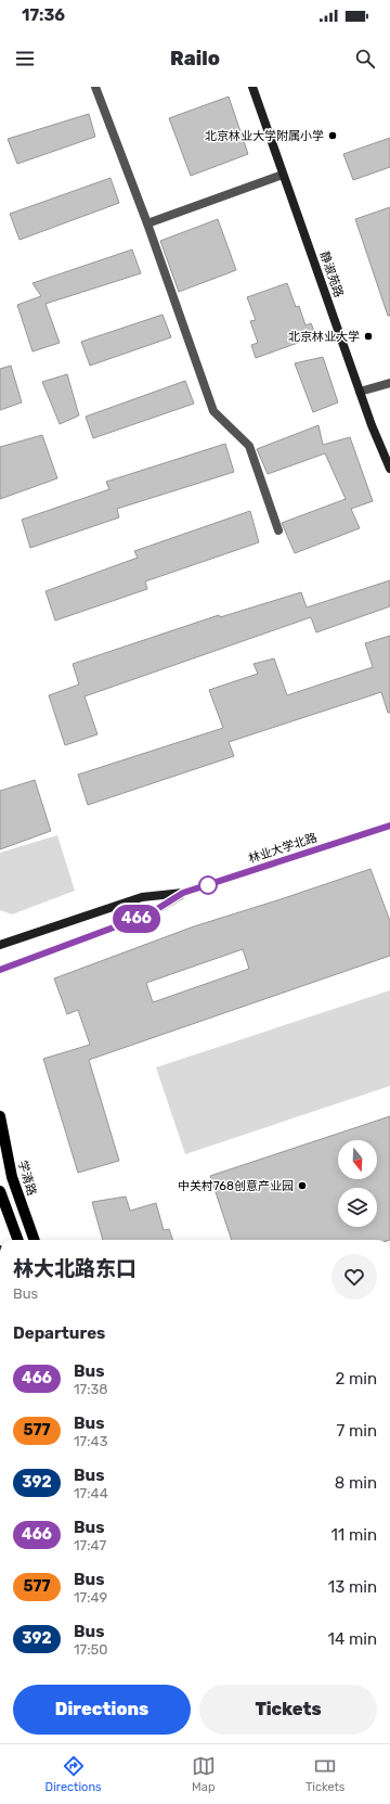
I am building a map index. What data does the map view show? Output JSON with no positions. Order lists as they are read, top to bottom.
{
  "streets": {
    "main road": ["学清路"],
    "street": ["静淑苑路", "林业大学北路"]
  },
  "places": ["北京林业大学附属小学", "北京林业大学", "中关村768创意产业园"],
  "lines": ["bus line 466"],
  "north": "bottom",
  "page": {
    "status": "17:36",
    "header": "Railo",
    "on_map": "466",
    "heading": [
      ["林大北路东口", "Bus"],
      "Departures"
    ],
    "list": [
      {
        "mark": "466",
        "name": "Bus",
        "note": "17:38",
        "value": "2 min"
      },
      {
        "mark": "577",
        "name": "Bus",
        "note": "17:43",
        "value": "7 min"
      },
      {
        "mark": "392",
        "name": "Bus",
        "note": "17:44",
        "value": "8 min"
      },
      {
        "mark": "466",
        "name": "Bus",
        "note": "17:47",
        "value": "11 min"
      },
      {
        "mark": "577",
        "name": "Bus",
        "note": "17:49",
        "value": "13 min"
      },
      {
        "mark": "392",
        "name": "Bus",
        "note": "17:50",
        "value": "14 min"
      }
    ],
    "buttons": ["Directions", "Tickets"],
    "tabs": ["Directions", "Map", "Tickets"]
  }
}
